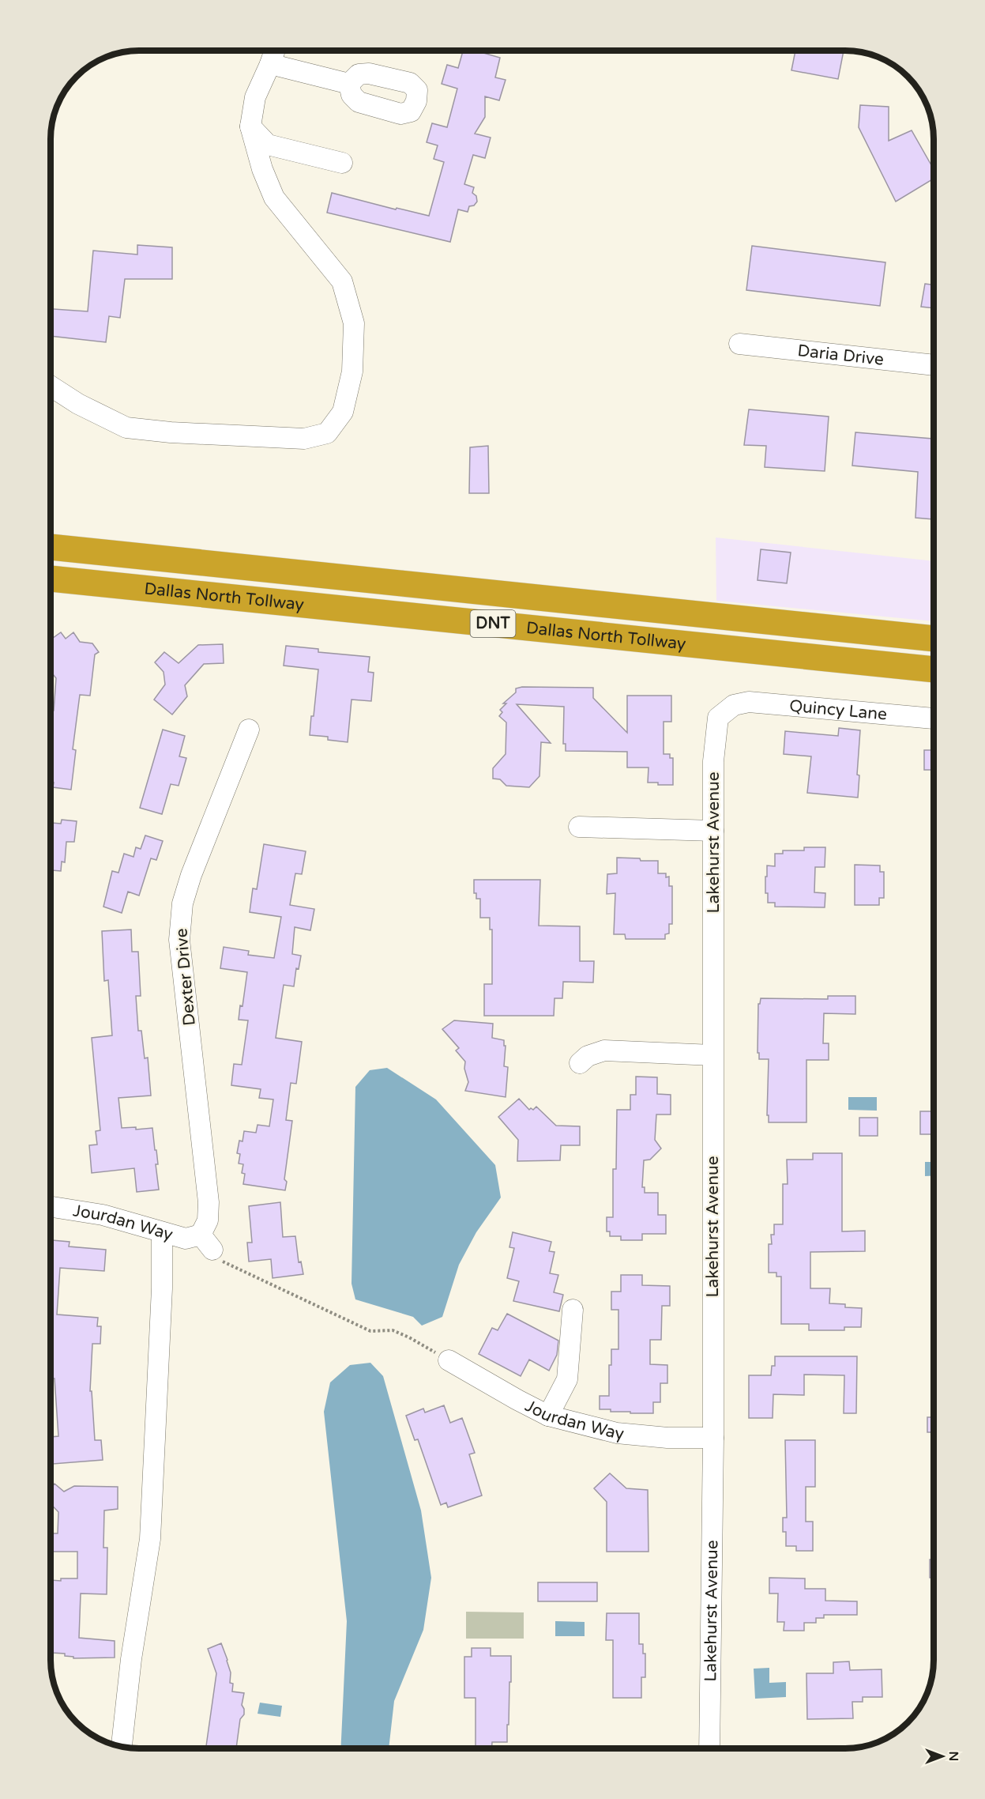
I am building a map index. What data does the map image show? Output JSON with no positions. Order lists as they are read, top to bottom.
{
  "streets": {
    "highway": ["Dallas North Tollway", "DNT"],
    "street": [
      "Daria Drive",
      "Quincy Lane",
      "Lakehurst Avenue",
      "Dexter Drive",
      "Jourdan Way"
    ]
  },
  "crossings": [
    ["Quincy Lane", "Lakehurst Avenue"],
    ["Lakehurst Avenue", "Jourdan Way"],
    ["Dexter Drive", "Jourdan Way"]
  ],
  "north": "right"
}
